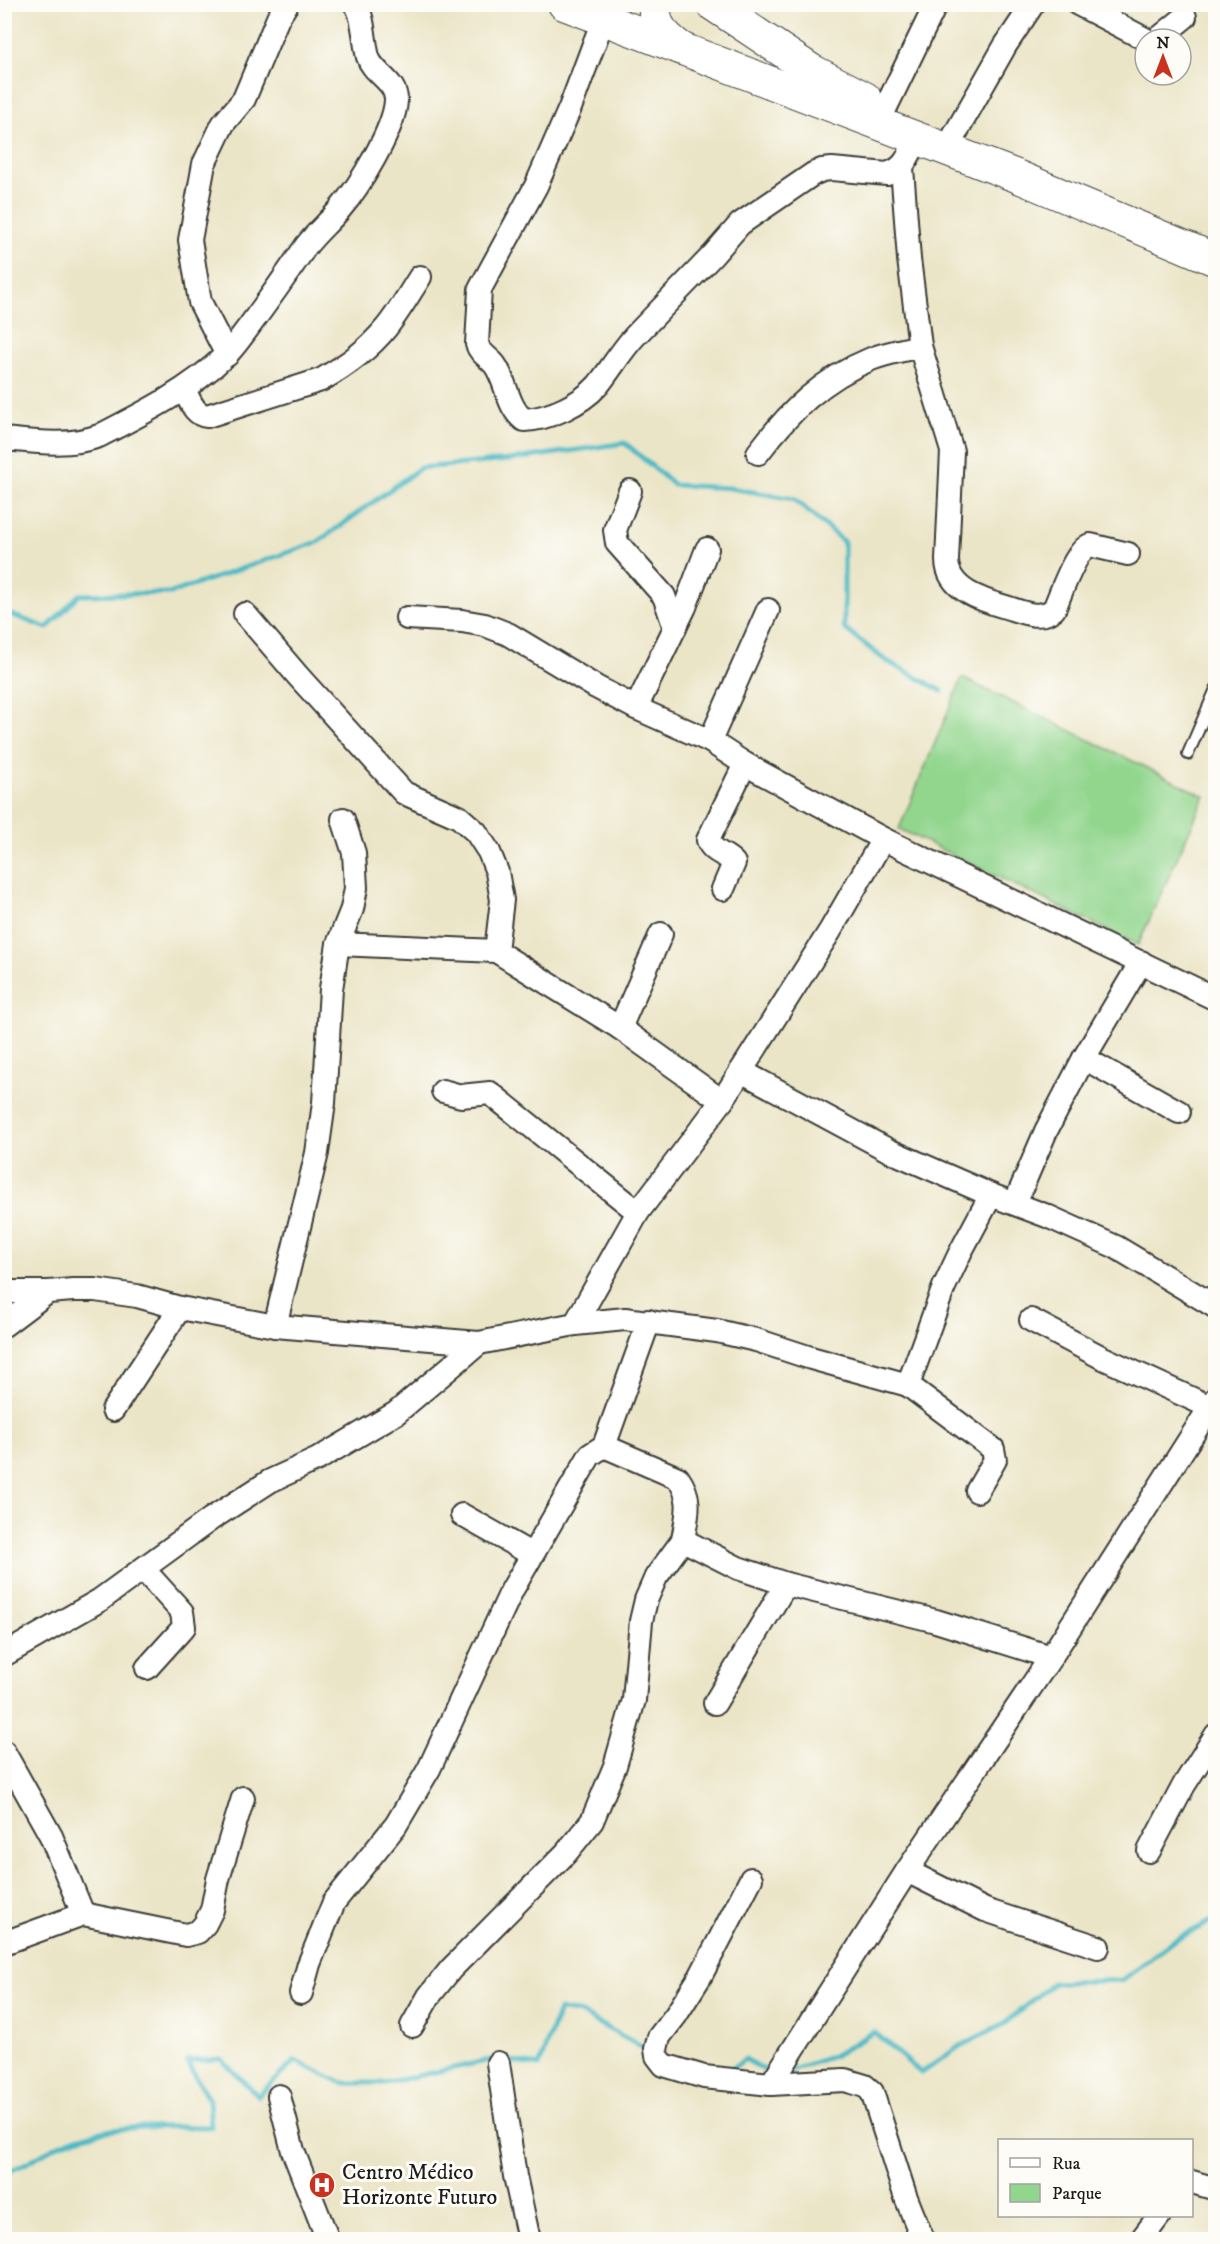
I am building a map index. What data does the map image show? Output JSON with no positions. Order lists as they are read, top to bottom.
{
  "places": {
    "hospital": ["Centro Médico Horizonte Futuro"]
  },
  "legend": ["Rua", "Parque"],
  "north": "top"
}
